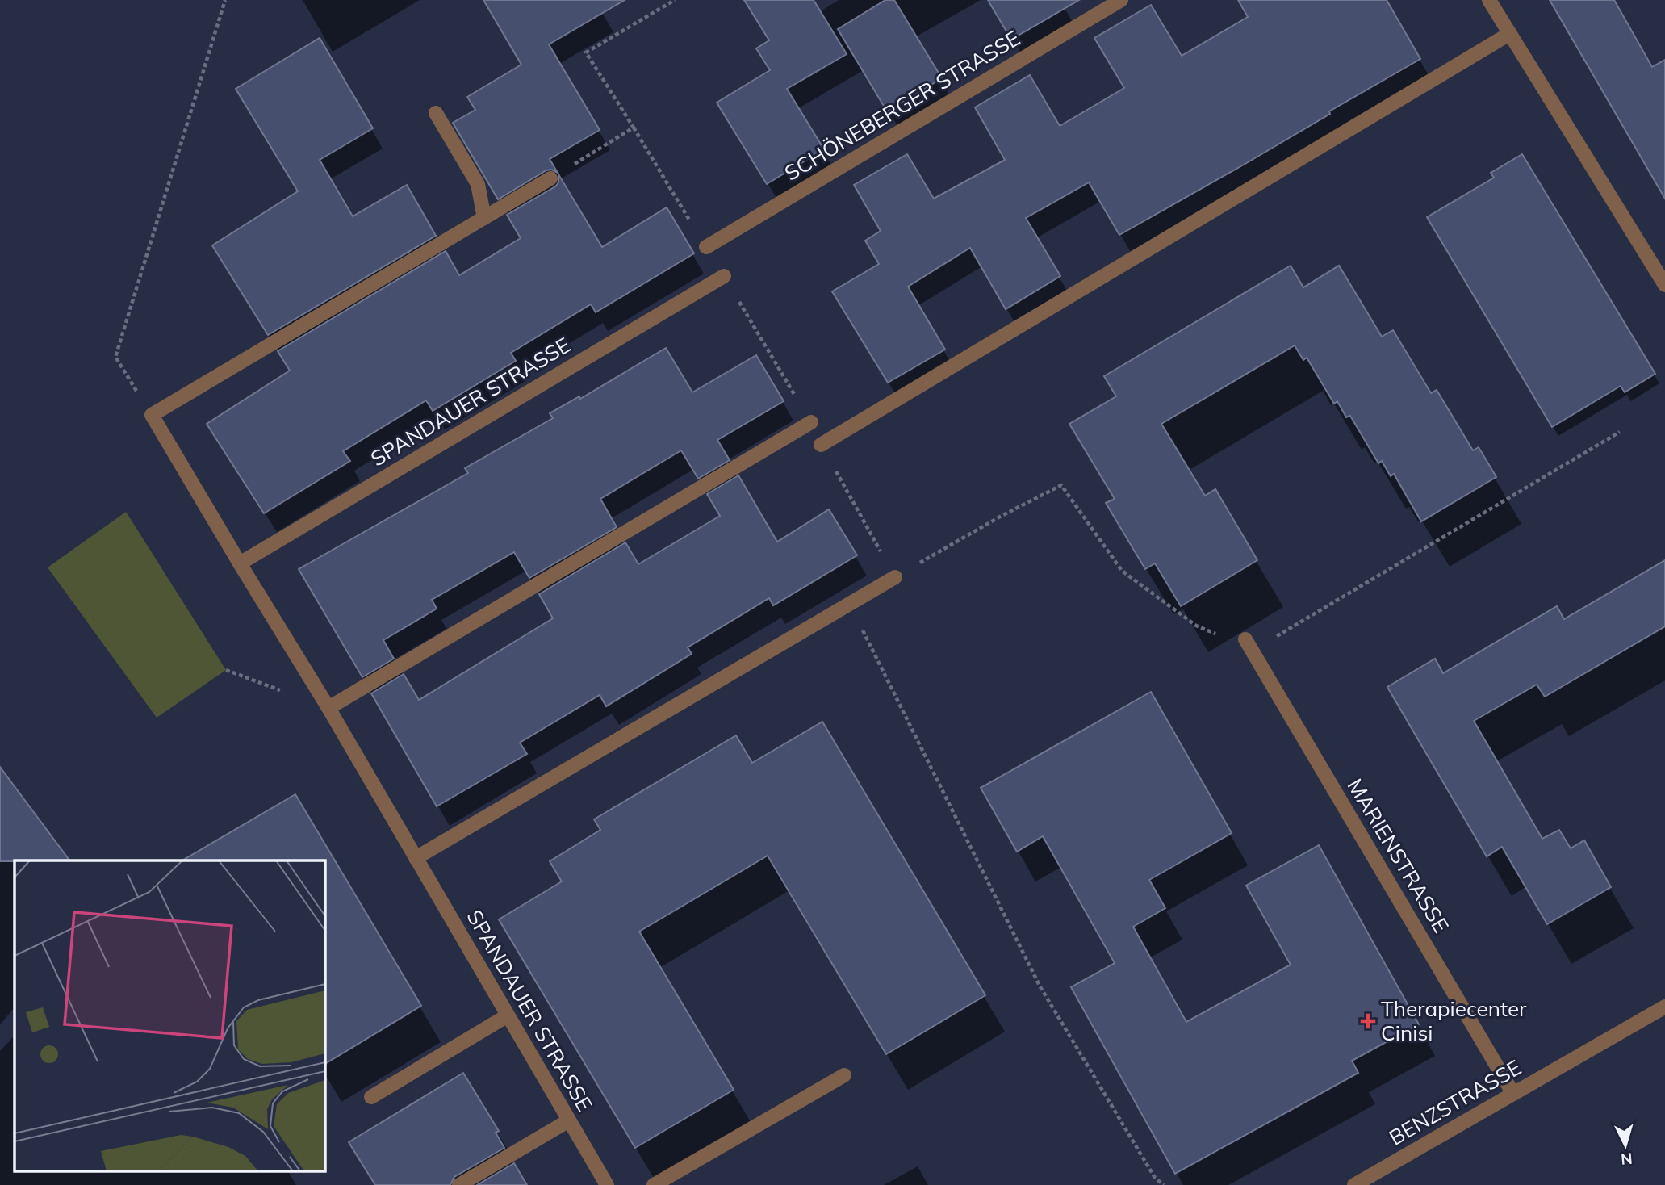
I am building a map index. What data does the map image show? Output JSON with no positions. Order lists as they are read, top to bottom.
{
  "streets": {
    "street": [
      "SCHÖNEBERGER STRASSE",
      "SPANDAUER STRASSE",
      "MARIENSTRASSE",
      "BENZSTRASSE"
    ]
  },
  "crossings": [
    ["MARIENSTRASSE", "BENZSTRASSE"]
  ],
  "places": {
    "health": ["Therapiecenter Cinisi"]
  },
  "north": "bottom"
}
